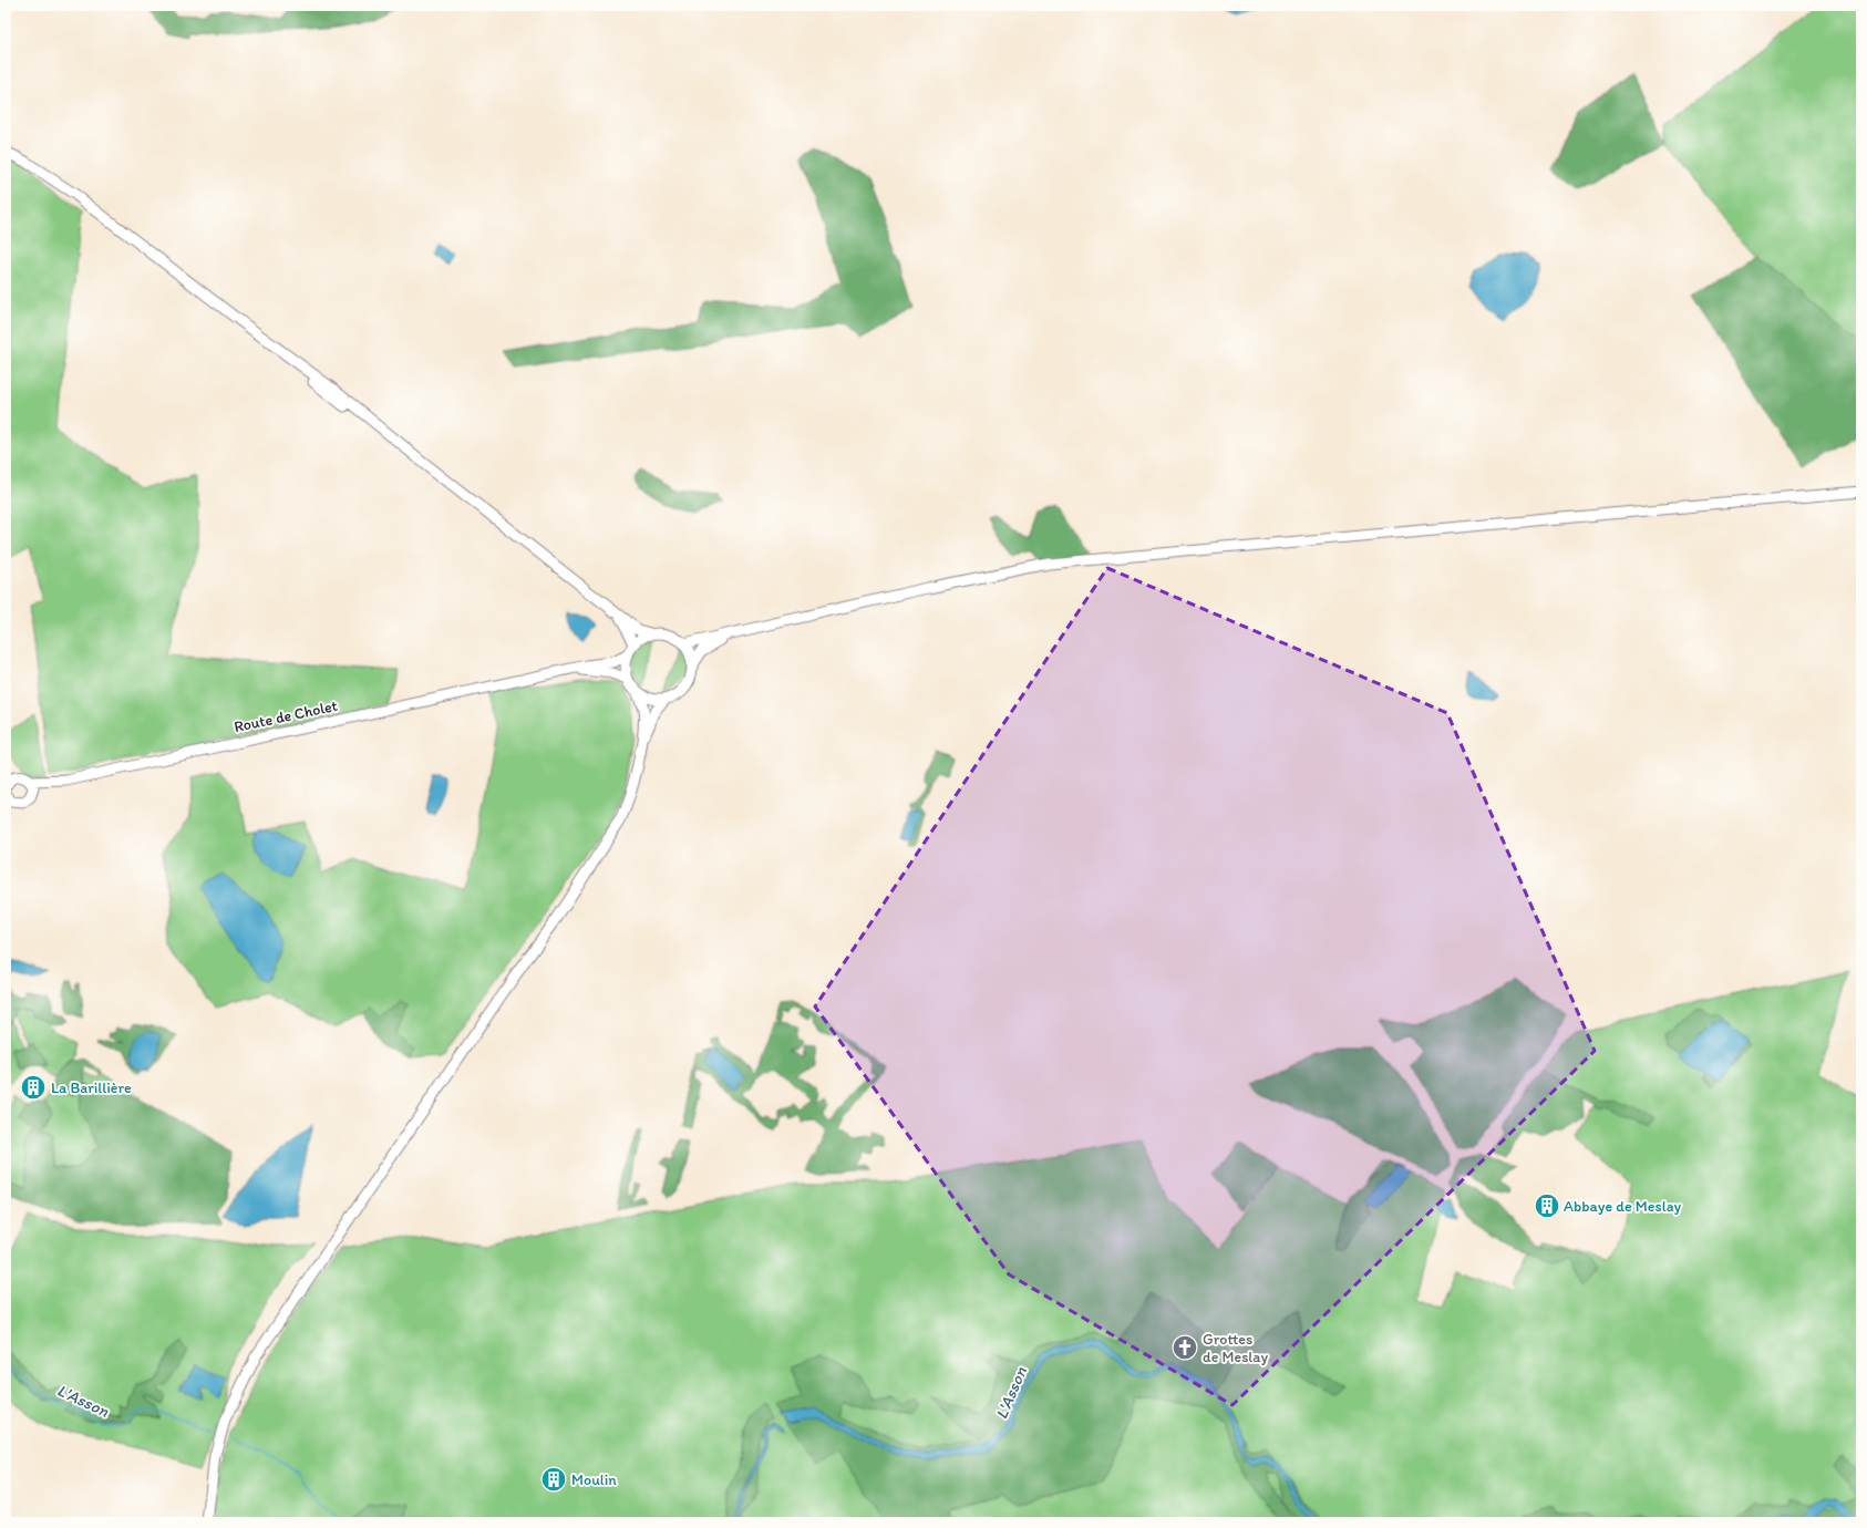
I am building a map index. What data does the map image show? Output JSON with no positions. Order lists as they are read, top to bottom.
{
  "streets": {
    "main road": ["Route de Cholet"]
  },
  "water": ["L'Asson"],
  "places": {
    "building": ["La Barillière", "Abbaye de Meslay", "Moulin"],
    "church": ["Grottes de Meslay"]
  }
}
